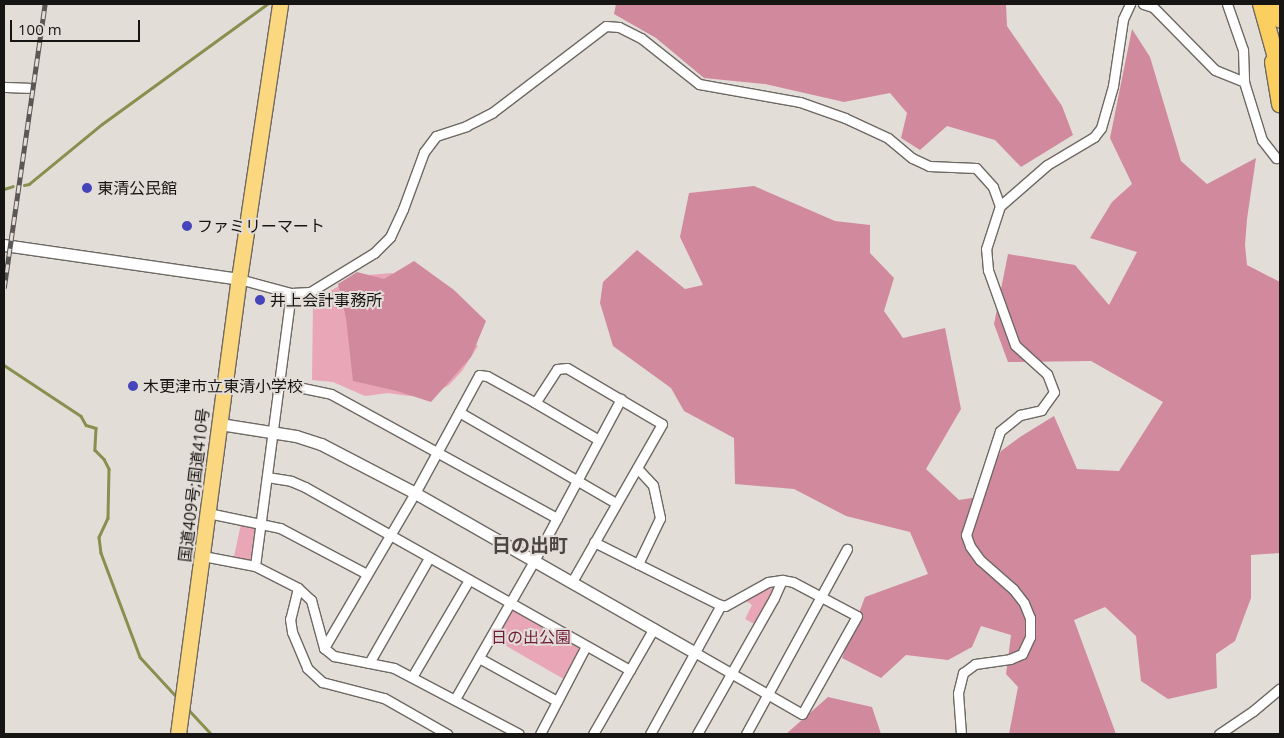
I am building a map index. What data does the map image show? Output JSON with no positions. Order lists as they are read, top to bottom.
{
  "streets": {
    "highway": ["国道409号;国道410号"]
  },
  "districts": ["日の出町"],
  "parks": ["日の出公園"],
  "places": [
    "東清公民館",
    "ファミリーマート",
    "井上会計事務所",
    "木更津市立東清小学校"
  ],
  "scale_bar": "100 m"
}
